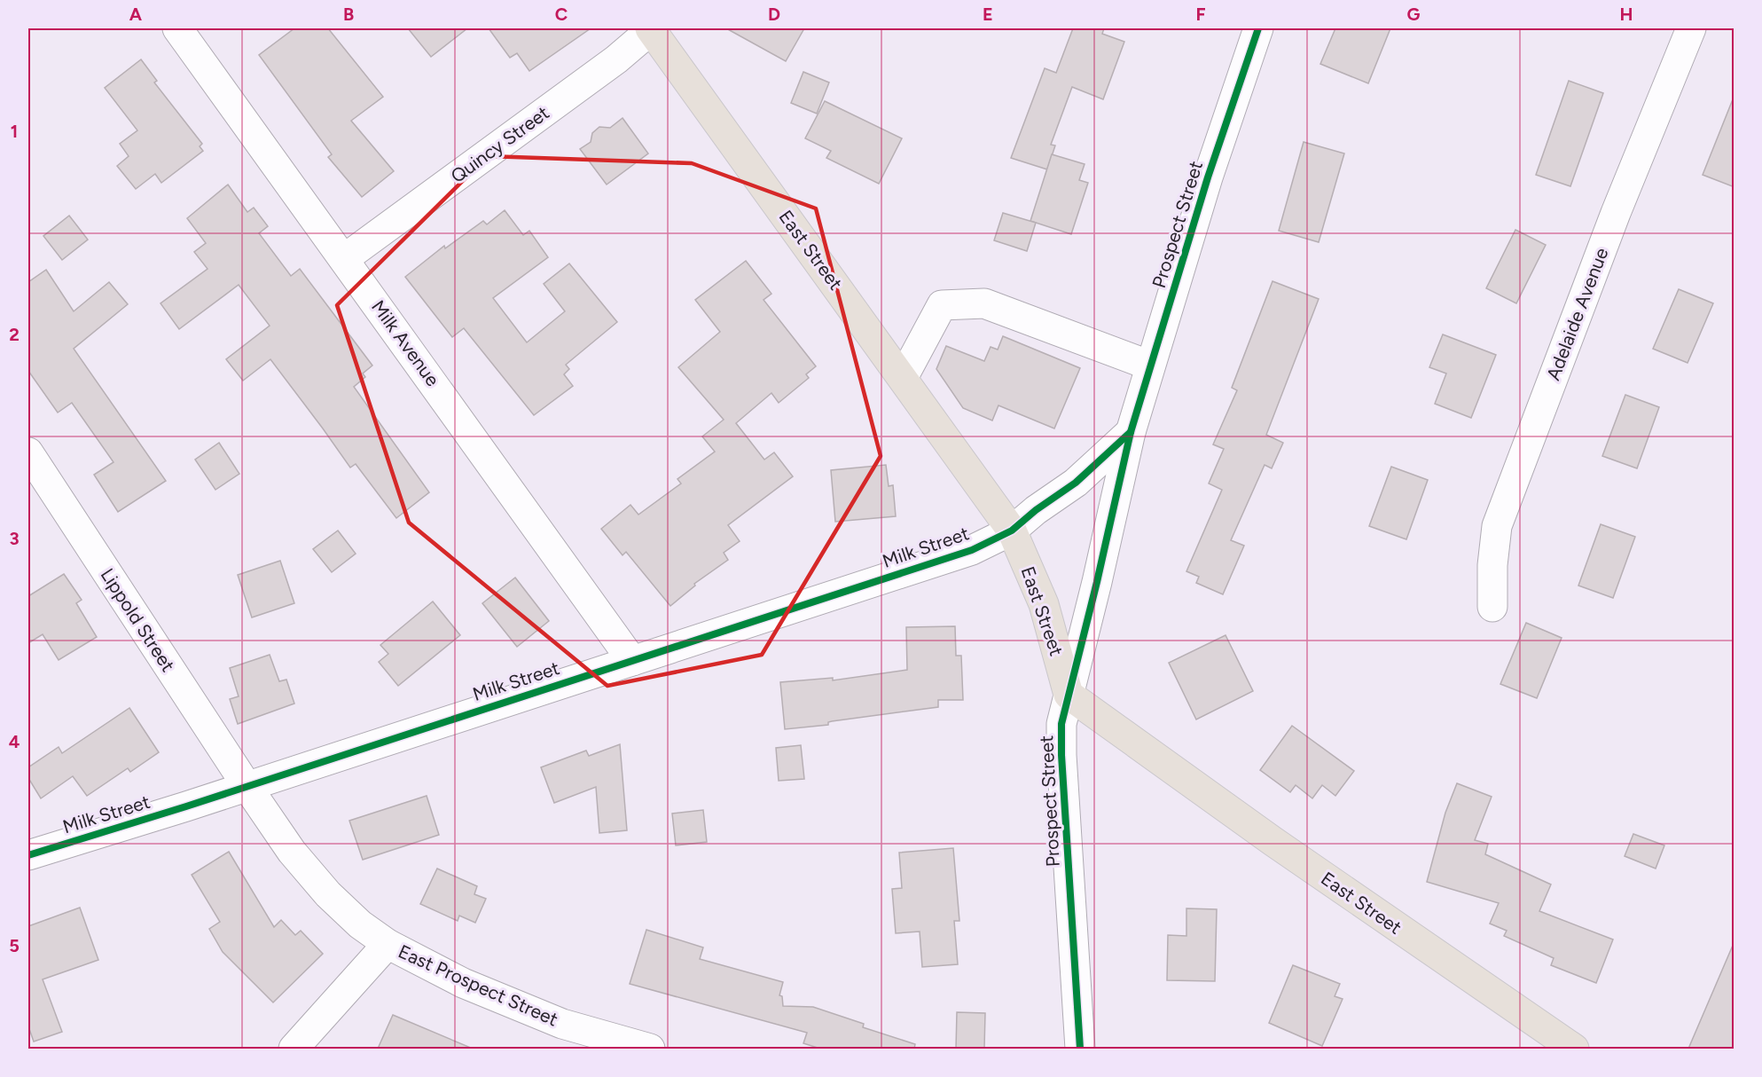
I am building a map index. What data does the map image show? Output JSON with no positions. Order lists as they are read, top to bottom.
{
  "streets": {
    "main road": ["East Street"],
    "street": [
      "Quincy Street",
      "Prospect Street",
      "Adelaide Avenue",
      "Milk Avenue",
      "Milk Street",
      "Lippold Street",
      "East Prospect Street"
    ]
  },
  "crossings": [
    ["Quincy Street", "East Street"],
    ["Quincy Street", "Milk Avenue"],
    ["Prospect Street", "East Street"],
    ["East Street", "Milk Street"],
    ["Milk Avenue", "Milk Street"],
    ["Milk Street", "Lippold Street"],
    ["Milk Street", "East Prospect Street"],
    ["Lippold Street", "East Prospect Street"]
  ],
  "grid": {
    "columns": [
      "A",
      "B",
      "C",
      "D",
      "E",
      "F",
      "G",
      "H"
    ],
    "rows": [
      "1",
      "2",
      "3",
      "4",
      "5"
    ]
  }
}
